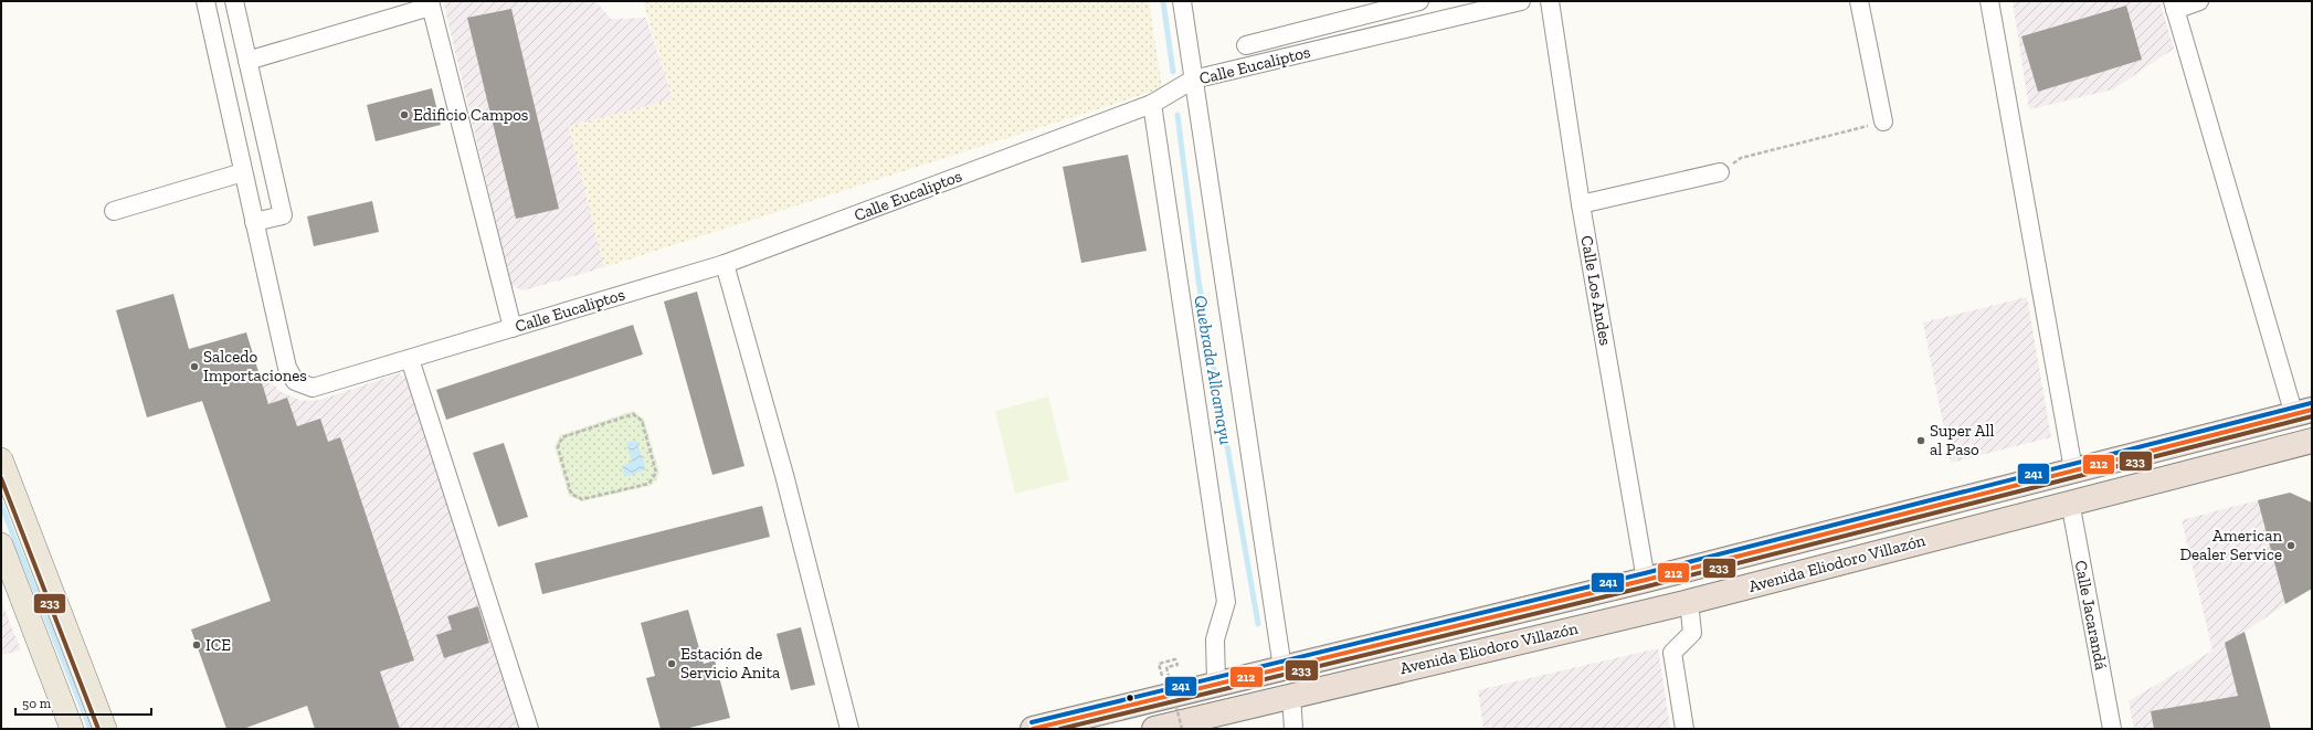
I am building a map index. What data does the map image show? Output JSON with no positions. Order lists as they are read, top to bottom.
{
  "streets": {
    "highway": ["Avenida Eliodoro Villazón"],
    "street": ["Calle Eucaliptos", "Calle Los Andes", "Calle Jacarandá"]
  },
  "crossings": [
    ["Calle Los Andes", "Avenida Eliodoro Villazón"],
    ["Avenida Eliodoro Villazón", "Calle Jacarandá"]
  ],
  "water": ["Quebrada Allcamayu"],
  "places": [
    "Edificio Campos",
    "Salcedo Importaciones",
    "Super All al Paso",
    "American Dealer Service",
    "ICE",
    "Estación de Servicio Anita"
  ],
  "lines": ["transit line 241", "transit line 212", "transit line 233"],
  "scale_bar": "50 m"
}
